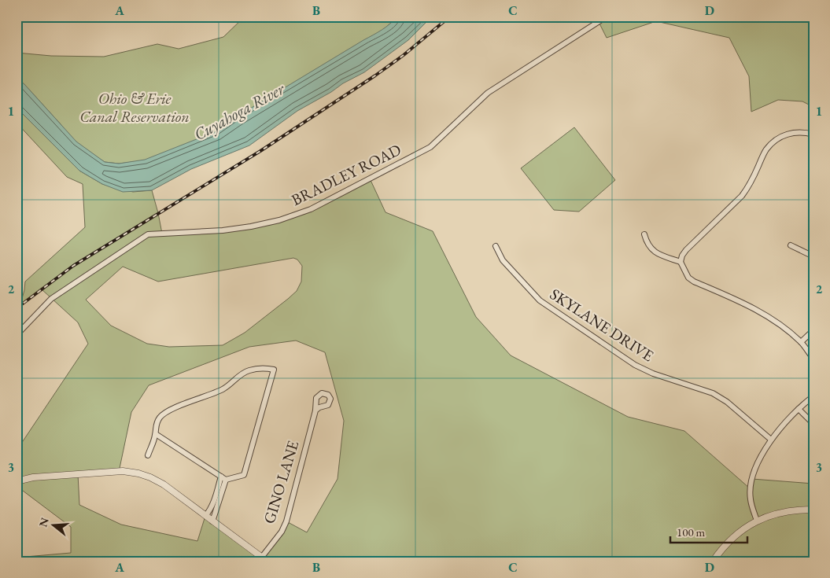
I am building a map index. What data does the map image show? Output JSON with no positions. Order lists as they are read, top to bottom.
{
  "streets": {
    "street": ["BRADLEY ROAD", "SKYLANE DRIVE", "GINO LANE"]
  },
  "water": ["Cuyahoga River"],
  "parks": ["Ohio & Erie Canal Reservation"],
  "scale_bar": "100 m",
  "north": "left",
  "grid": {
    "columns": [
      "A",
      "B",
      "C",
      "D"
    ],
    "rows": ["1", "2", "3"]
  }
}
